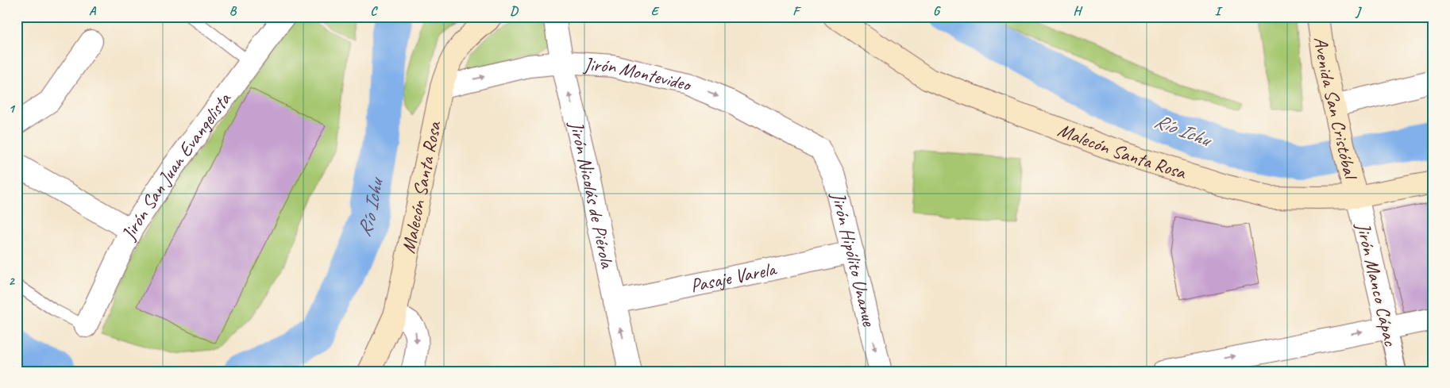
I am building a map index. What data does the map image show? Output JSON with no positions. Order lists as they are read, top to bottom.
{
  "streets": {
    "main road": ["Avenida San Cristóbal", "Malecón Santa Rosa"],
    "street": [
      "Jirón Montevideo",
      "Jirón San Juan Evangelista",
      "Jirón Nicolás de Piérola",
      "Jirón Hipólito Unanue",
      "Pasaje Varela",
      "Jirón Manco Cápac"
    ]
  },
  "crossings": [
    ["Jirón Montevideo", "Malecón Santa Rosa"],
    ["Jirón Montevideo", "Jirón Nicolás de Piérola"],
    ["Jirón Montevideo", "Jirón Hipólito Unanue"],
    ["Avenida San Cristóbal", "Malecón Santa Rosa"],
    ["Avenida San Cristóbal", "Jirón Manco Cápac"],
    ["Malecón Santa Rosa", "Jirón Manco Cápac"],
    ["Jirón Nicolás de Piérola", "Pasaje Varela"],
    ["Jirón Hipólito Unanue", "Pasaje Varela"]
  ],
  "one_way": ["Jirón Montevideo", "Jirón Nicolás de Piérola", "Jirón Hipólito Unanue"],
  "water": ["Río Ichu"],
  "grid": {
    "columns": [
      "A",
      "B",
      "C",
      "D",
      "E",
      "F",
      "G",
      "H",
      "I",
      "J"
    ],
    "rows": ["1", "2"]
  }
}
